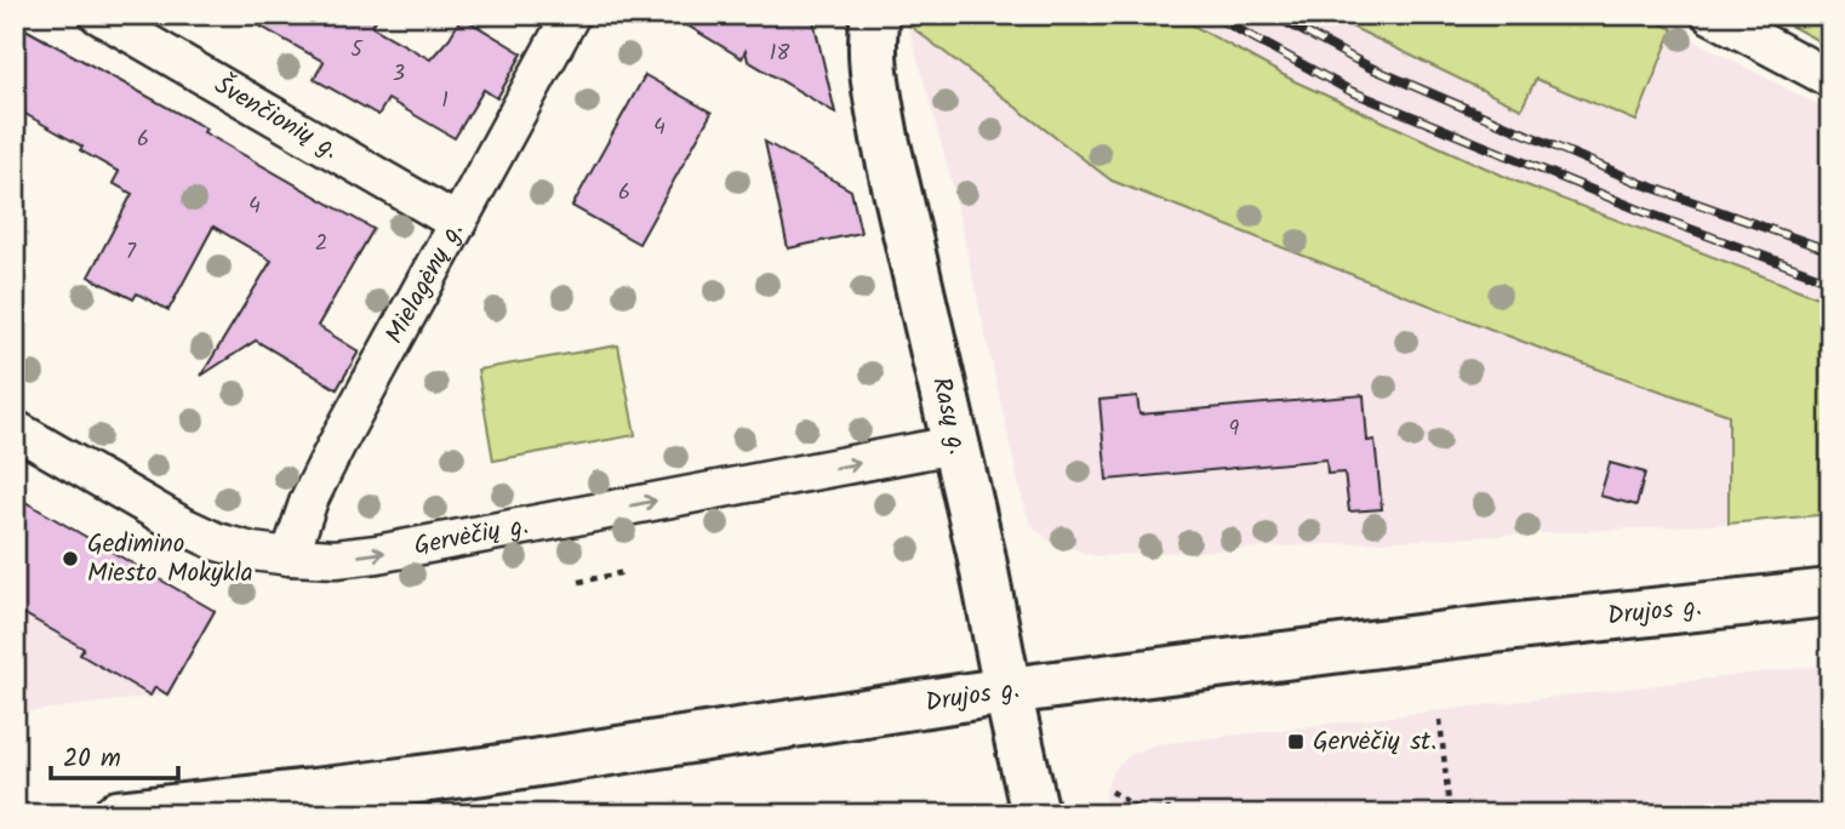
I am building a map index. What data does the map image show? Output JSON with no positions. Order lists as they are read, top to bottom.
{
  "streets": {
    "main road": ["Rasų g.", "Drujos g."],
    "street": ["Švenčionių g.", "Mielagėnų g.", "Gervėčių g."]
  },
  "crossings": [
    ["Švenčionių g.", "Mielagėnų g."],
    ["Mielagėnų g.", "Gervėčių g."],
    ["Rasų g.", "Gervėčių g."],
    ["Rasų g.", "Drujos g."]
  ],
  "one_way": ["Gervėčių g."],
  "places": {
    "other": ["Gedimino Miesto Mokykla"],
    "transit": ["Gervėčių st."]
  },
  "house_numbers": [
    "5",
    "18",
    "3",
    "1",
    "4",
    "6",
    "6",
    "4",
    "2",
    "7",
    "9"
  ],
  "scale_bar": "20 m"
}
